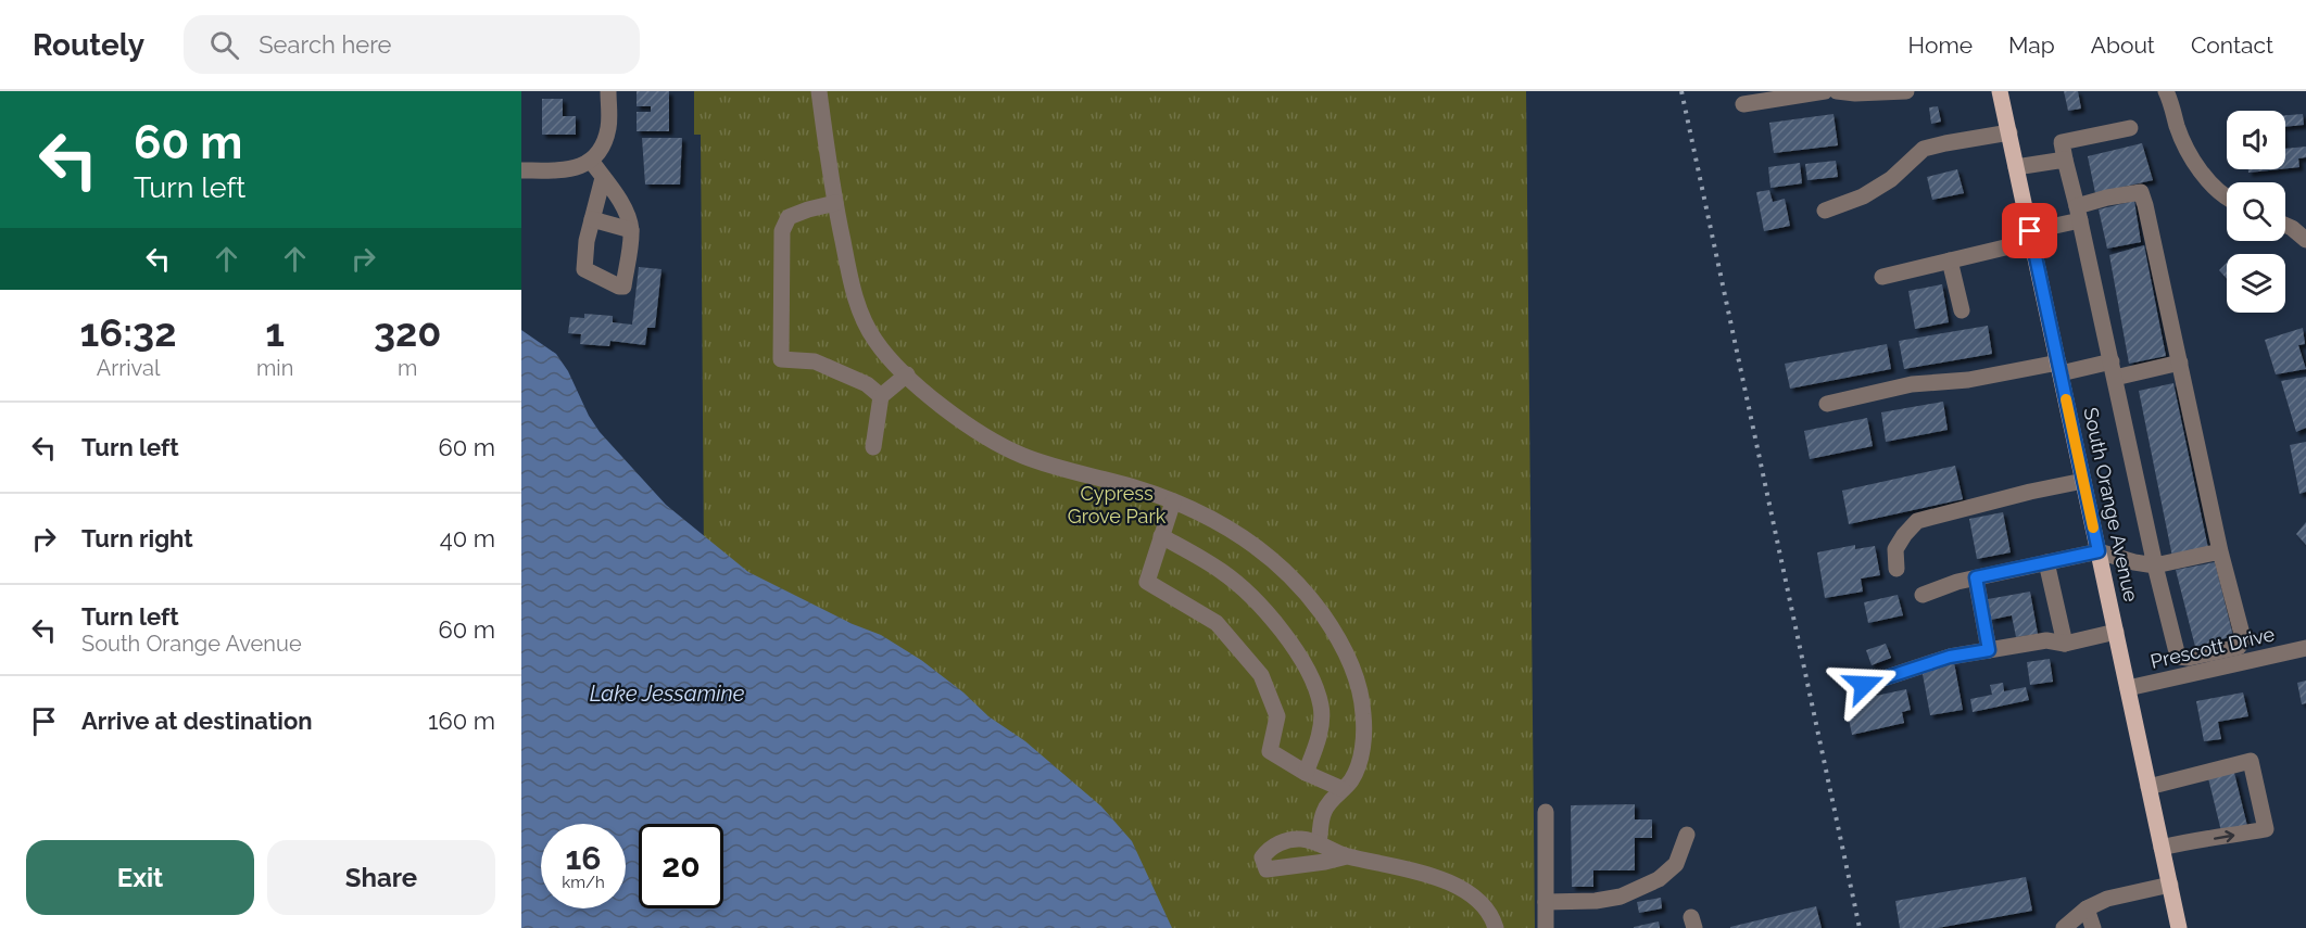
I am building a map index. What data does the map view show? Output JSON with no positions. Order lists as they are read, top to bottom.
{
  "streets": {
    "main road": ["South Orange Avenue"],
    "street": ["Prescott Drive"]
  },
  "crossings": [
    ["South Orange Avenue", "Prescott Drive"]
  ],
  "water": ["Lake Jessamine"],
  "parks": ["Cypress Grove Park"],
  "page": {
    "header": "Routely",
    "search": "Search here",
    "nav": [
      "Home",
      "Map",
      "About",
      "Contact"
    ],
    "turn": ["60 m", "Turn left"],
    "eta": [
      "16:32",
      "Arrival",
      "1",
      "min",
      "320",
      "m"
    ],
    "list": [
      {
        "name": "Turn left",
        "value": "60 m"
      },
      {
        "name": "Turn right",
        "value": "40 m"
      },
      {
        "name": "Turn left",
        "note": "South Orange Avenue",
        "value": "60 m"
      },
      {
        "name": "Arrive at destination",
        "value": "160 m"
      }
    ],
    "speed": "16 km/h",
    "limit": "20",
    "buttons": ["Exit", "Share"]
  }
}
